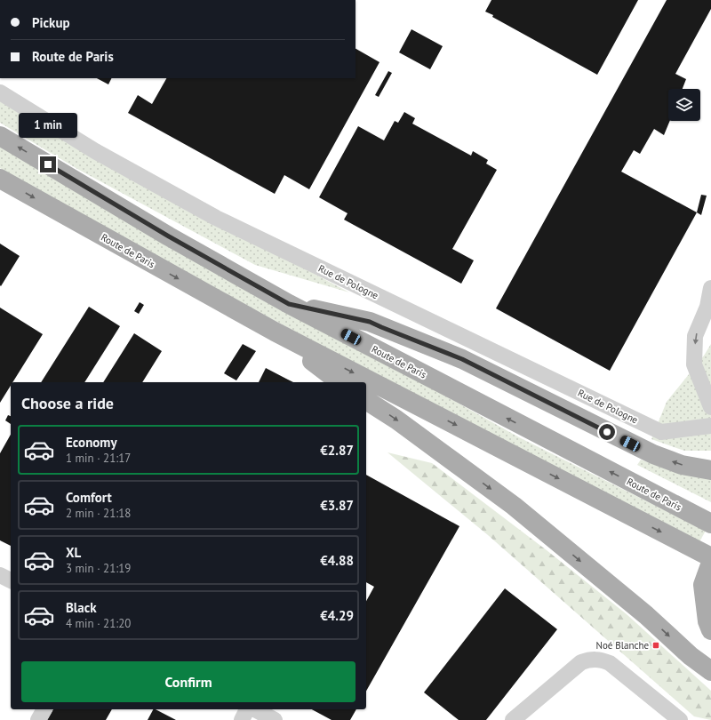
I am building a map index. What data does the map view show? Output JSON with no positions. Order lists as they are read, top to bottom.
{
  "streets": {
    "main road": ["Route de Paris"],
    "street": ["Rue de Pologne"]
  },
  "places": {
    "transit": ["Noé Blanche"]
  },
  "page": {
    "banner": ["Pickup", "Route de Paris"],
    "bubble": "1 min",
    "heading": "Choose a ride",
    "list": [
      {
        "name": "Economy",
        "note": "1 min · 21:17",
        "value": "€2.87"
      },
      {
        "name": "Comfort",
        "note": "2 min · 21:18",
        "value": "€3.87"
      },
      {
        "name": "XL",
        "note": "3 min · 21:19",
        "value": "€4.88"
      },
      {
        "name": "Black",
        "note": "4 min · 21:20",
        "value": "€4.29"
      }
    ],
    "buttons": "Confirm"
  }
}
